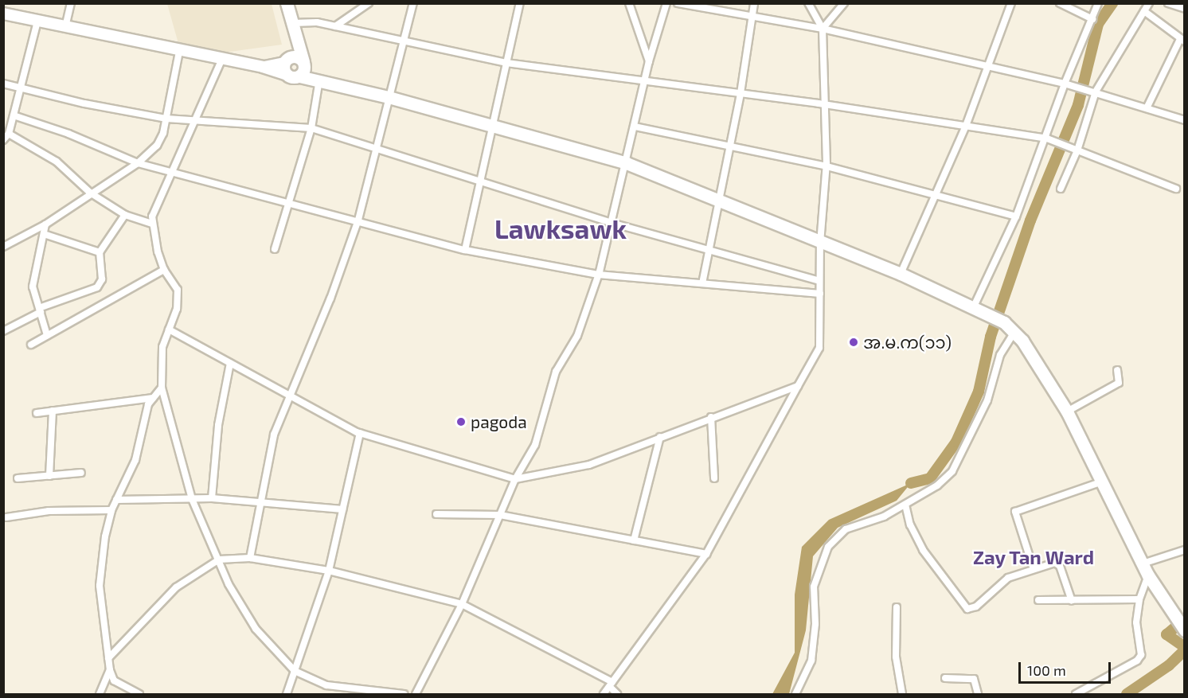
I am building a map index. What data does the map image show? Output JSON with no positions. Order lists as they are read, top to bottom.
{
  "districts": ["Lawksawk", "Zay Tan Ward"],
  "places": ["အ.မ.က(၁၁)", "pagoda"],
  "scale_bar": "100 m"
}
